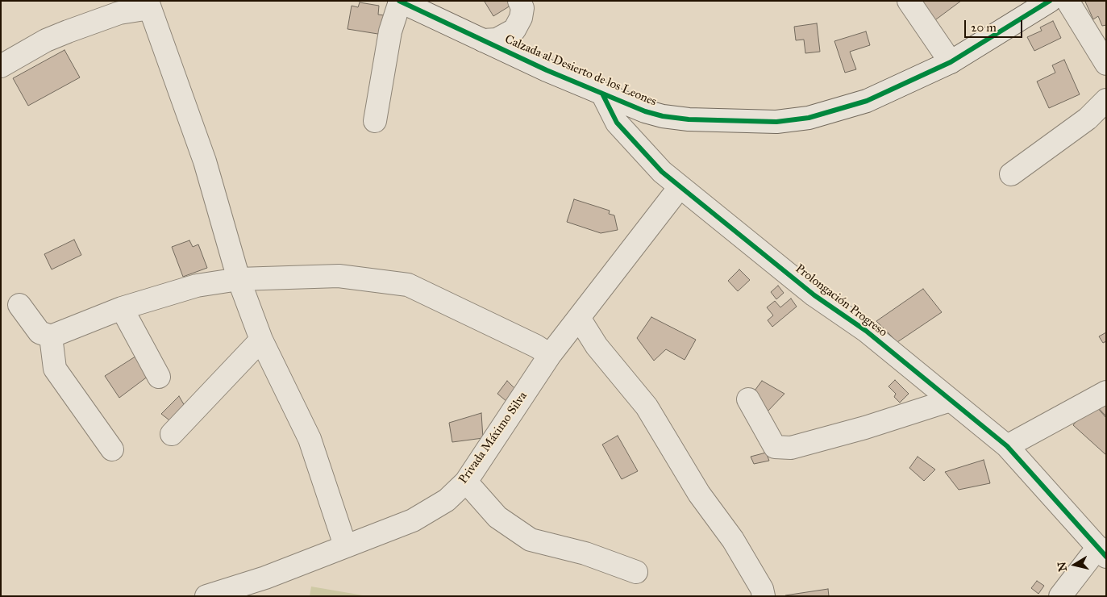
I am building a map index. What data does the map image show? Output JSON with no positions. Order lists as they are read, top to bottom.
{
  "streets": {
    "street": ["Calzada al Desierto de los Leones", "Prolongación Progreso", "Privada Máximo Silva"]
  },
  "crossings": [
    ["Calzada al Desierto de los Leones", "Prolongación Progreso"],
    ["Prolongación Progreso", "Privada Máximo Silva"]
  ],
  "scale_bar": "20 m",
  "north": "left"
}
